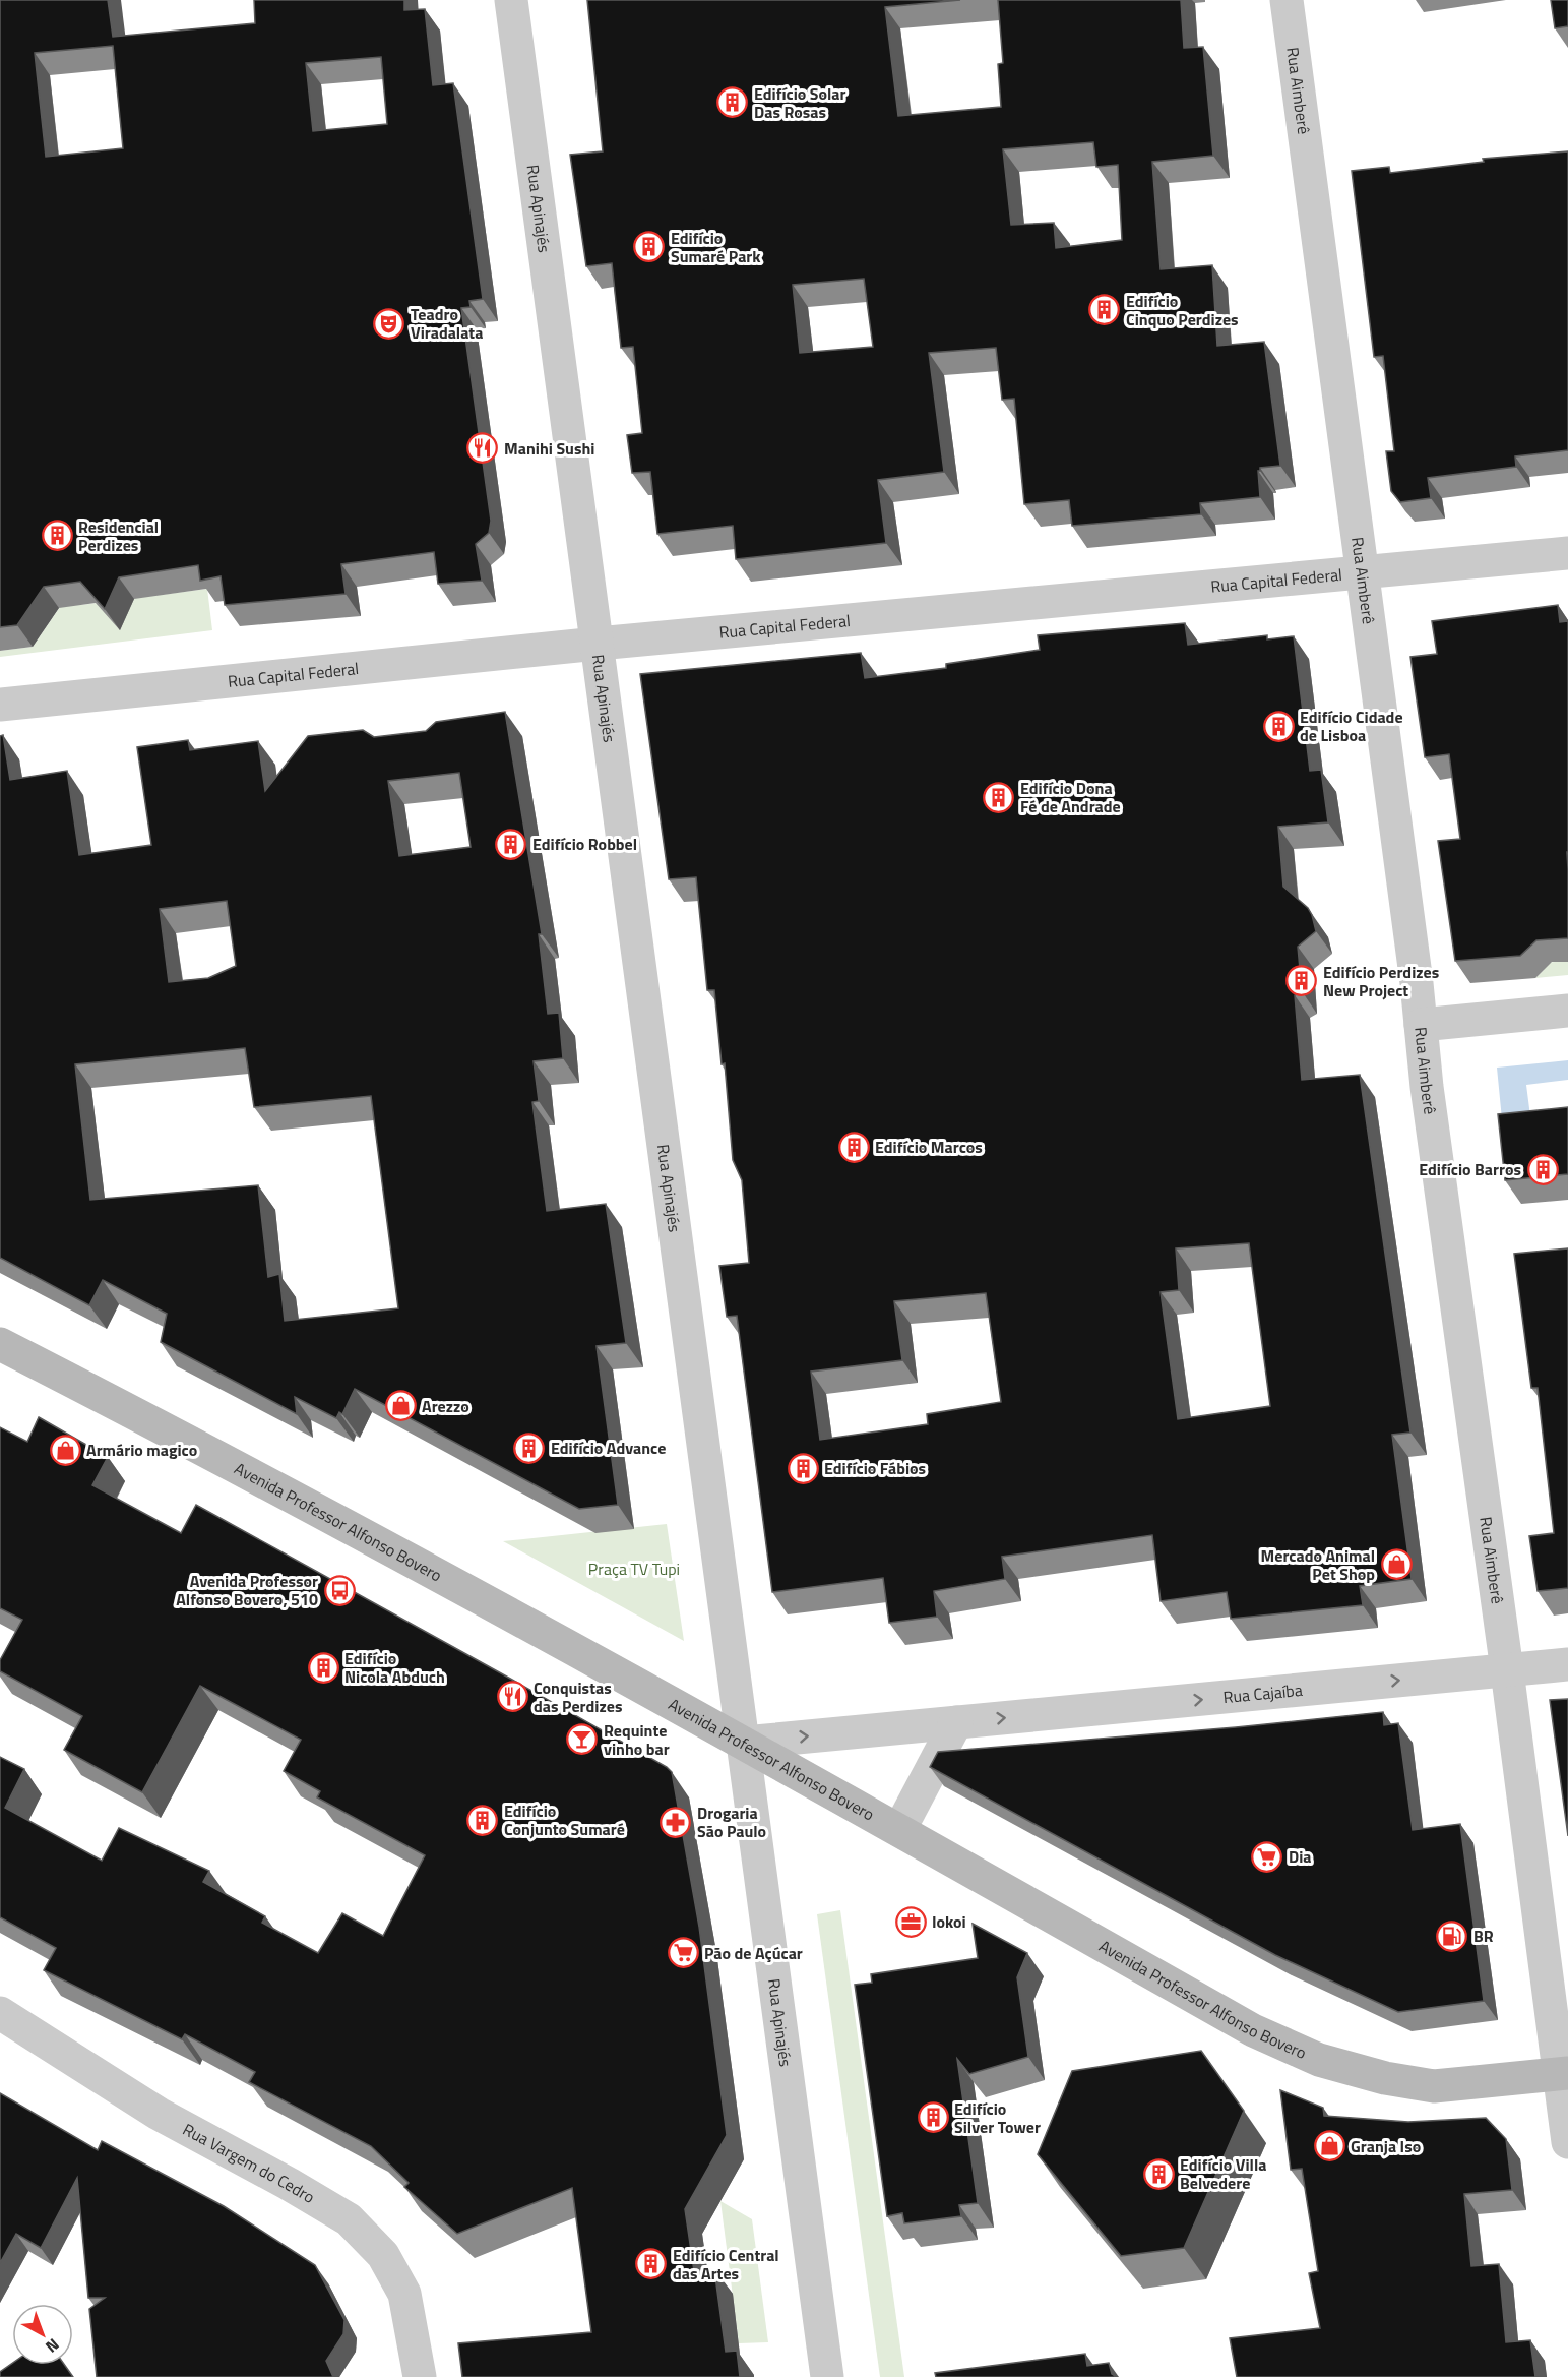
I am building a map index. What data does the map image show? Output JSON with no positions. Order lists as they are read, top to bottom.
{
  "streets": {
    "main road": ["Avenida Professor Alfonso Bovero"],
    "street": [
      "Rua Aimberê",
      "Rua Apinajés",
      "Rua Capital Federal",
      "Rua Cajaíba",
      "Rua Vargem do Cedro"
    ]
  },
  "crossings": [
    ["Rua Aimberê", "Rua Capital Federal"],
    ["Rua Aimberê", "Avenida Professor Alfonso Bovero"],
    ["Rua Aimberê", "Rua Cajaíba"],
    ["Rua Apinajés", "Rua Capital Federal"],
    ["Rua Apinajés", "Avenida Professor Alfonso Bovero"],
    ["Rua Apinajés", "Rua Cajaíba"],
    ["Avenida Professor Alfonso Bovero", "Rua Cajaíba"]
  ],
  "one_way": ["Rua Cajaíba"],
  "parks": ["Praça TV Tupi"],
  "places": {
    "building": [
      "Edifício Solar Das Rosas",
      "Edifício Sumaré Park",
      "Edifício Cinquo Perdizes",
      "Residencial Perdizes",
      "Edifício Cidade de Lisboa",
      "Edifício Dona Fé de Andrade",
      "Edifício Robbel",
      "Edifício Perdizes New Project",
      "Edifício Marcos",
      "Edifício Barros",
      "Edifício Advance",
      "Edifício Fábios",
      "Edifício Nicola Abduch",
      "Edifício Conjunto Sumaré",
      "Edifício Silver Tower",
      "Edifício Villa Belvedere",
      "Edifício Central das Artes"
    ],
    "theatre": ["Teadro Viradalata"],
    "restaurant": ["Manihi Sushi", "Conquistas das Perdizes"],
    "shop": [
      "Arezzo",
      "Armário magico",
      "Mercado Animal Pet Shop",
      "Granja Iso"
    ],
    "bus stop": ["Avenida Professor Alfonso Bovero, 510"],
    "bar": ["Requinte vinho bar"],
    "pharmacy": ["Drogaria São Paulo"],
    "supermarket": ["Dia", "Pão de Açúcar"],
    "office": ["Iokoi"],
    "fuel station": ["BR"]
  },
  "north": "bottom right"
}
